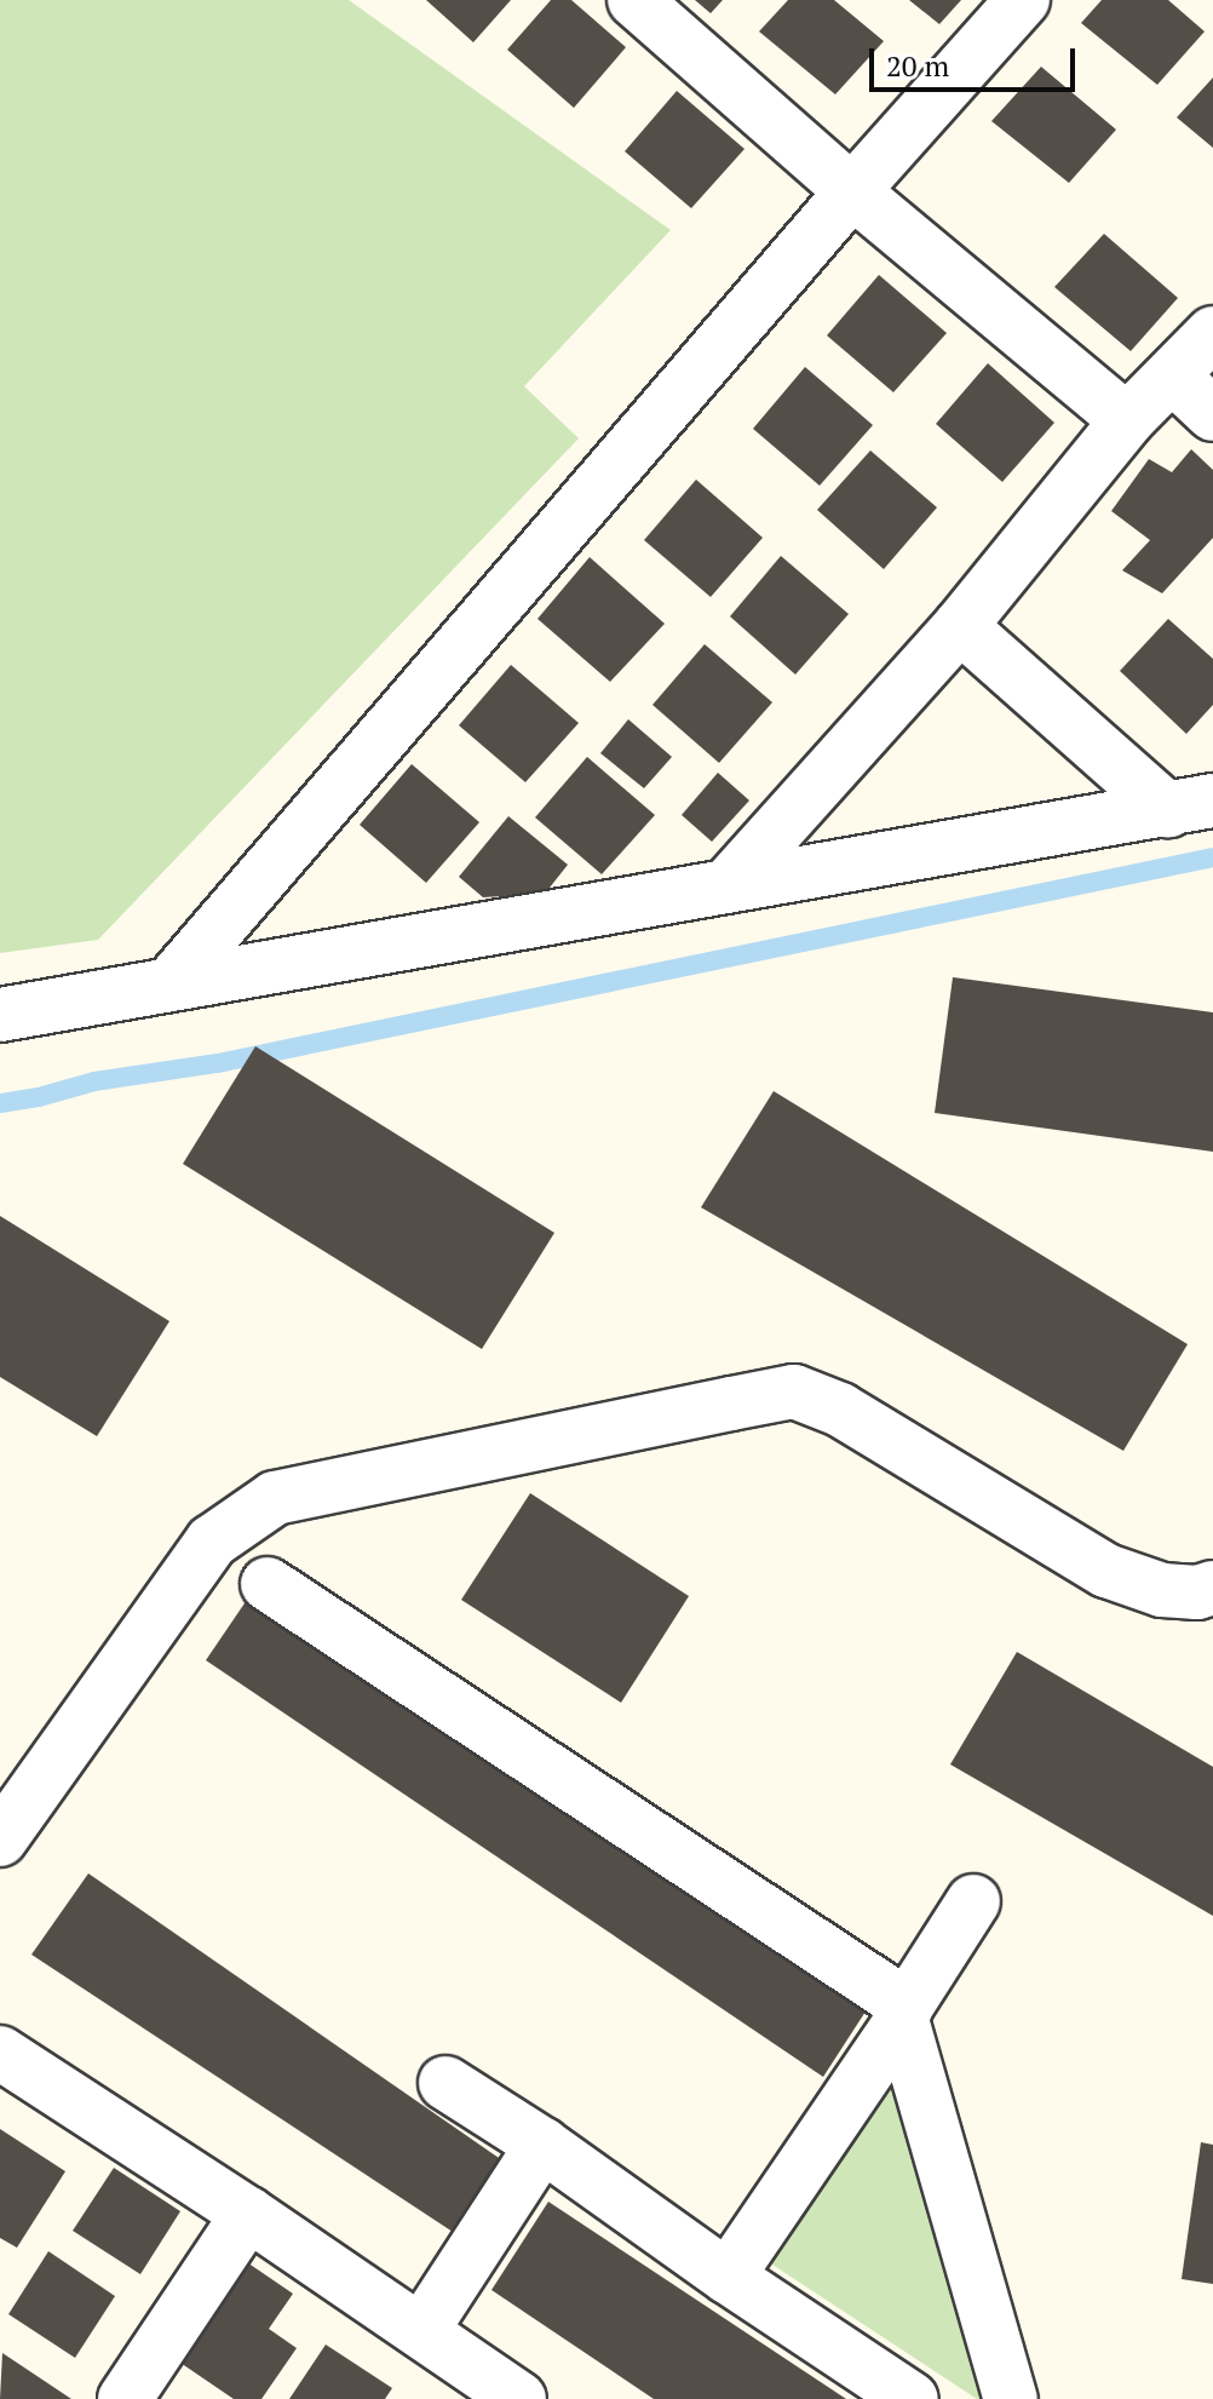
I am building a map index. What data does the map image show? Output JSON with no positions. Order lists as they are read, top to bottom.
{
  "scale_bar": "20 m"
}
